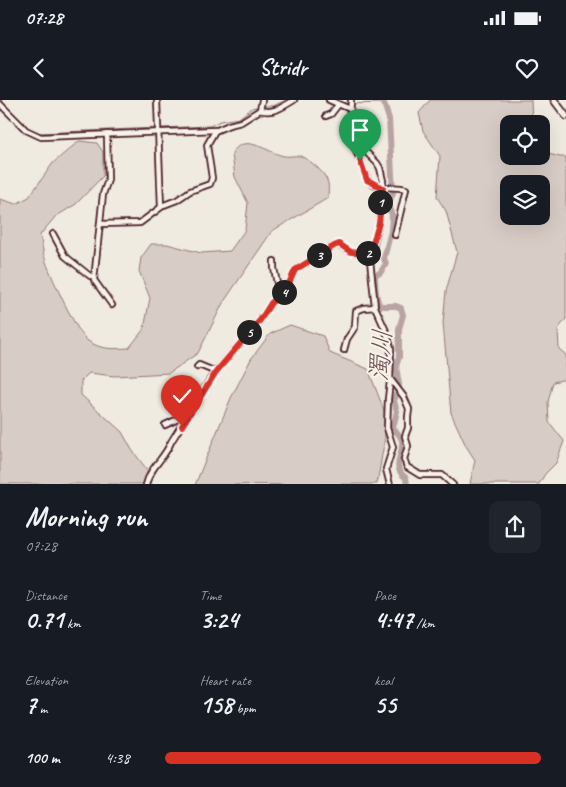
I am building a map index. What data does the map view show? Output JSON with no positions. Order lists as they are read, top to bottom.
{
  "water": ["濁川"],
  "page": {
    "status": "07:28",
    "header": "Stridr",
    "pins": [
      "1",
      "2",
      "3",
      "4",
      "5"
    ],
    "heading": ["Morning run", "07:28"],
    "stats": [
      ["Distance", "0.71 km"],
      ["Time", "3:24"],
      ["Pace", "4:47 /km"],
      ["Elevation", "7 m"],
      ["Heart rate", "158 bpm"],
      ["kcal", "55"]
    ],
    "list": [
      {
        "name": "100 m",
        "note": "4:38"
      }
    ]
  }
}
